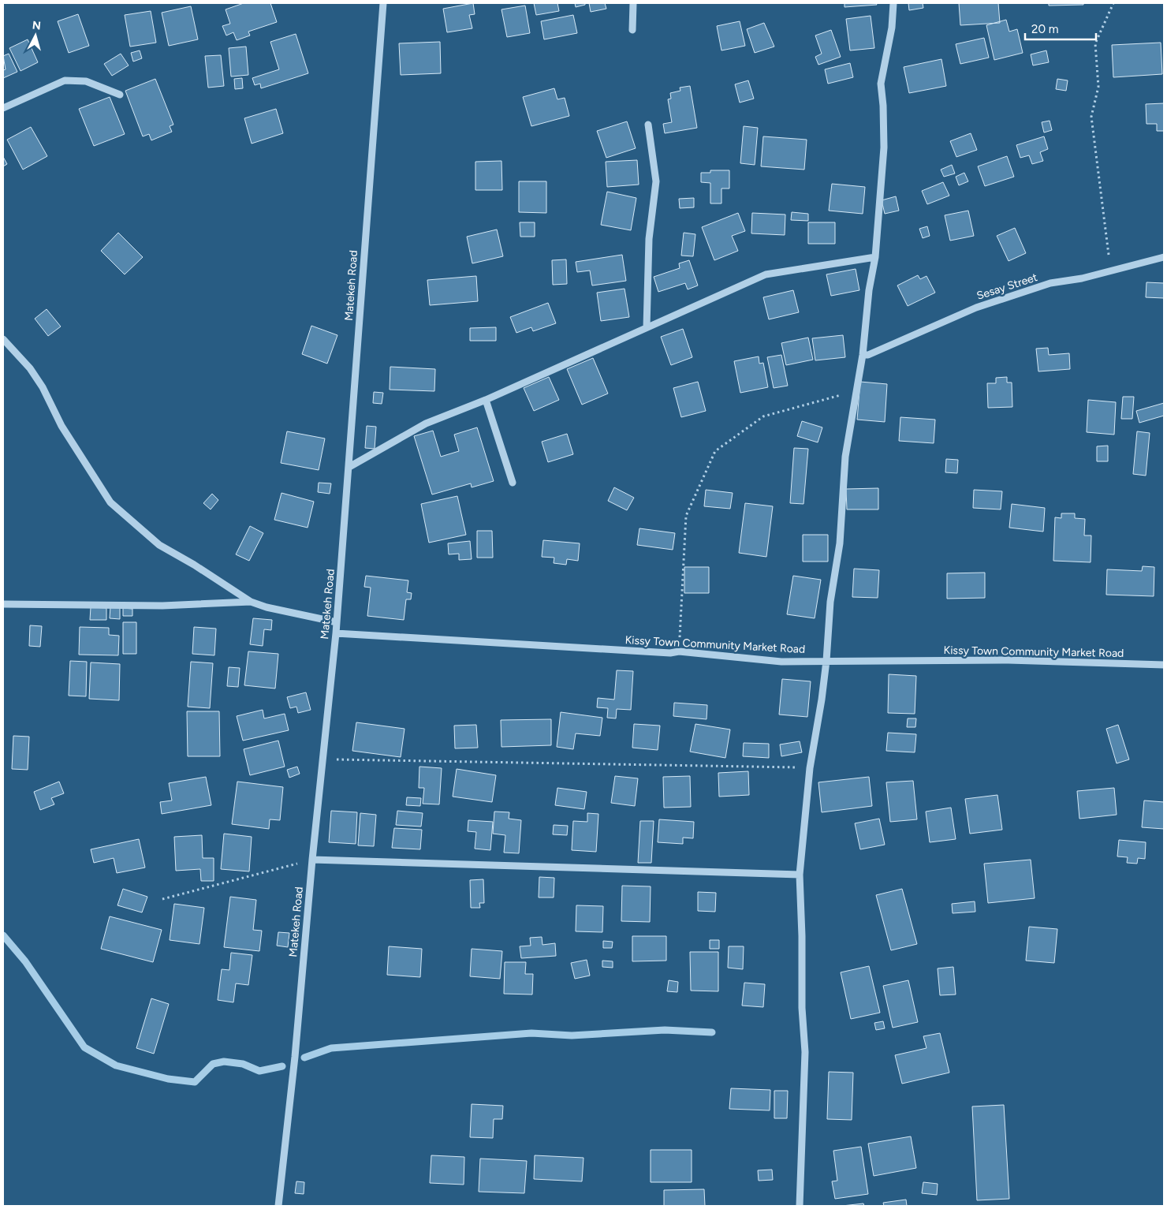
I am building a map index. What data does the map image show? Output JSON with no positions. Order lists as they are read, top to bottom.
{
  "streets": {
    "street": ["Matekeh Road", "Sesay Street", "Kissy Town Community Market Road"]
  },
  "crossings": [
    ["Matekeh Road", "Kissy Town Community Market Road"]
  ],
  "scale_bar": "20 m",
  "north": "top"
}
